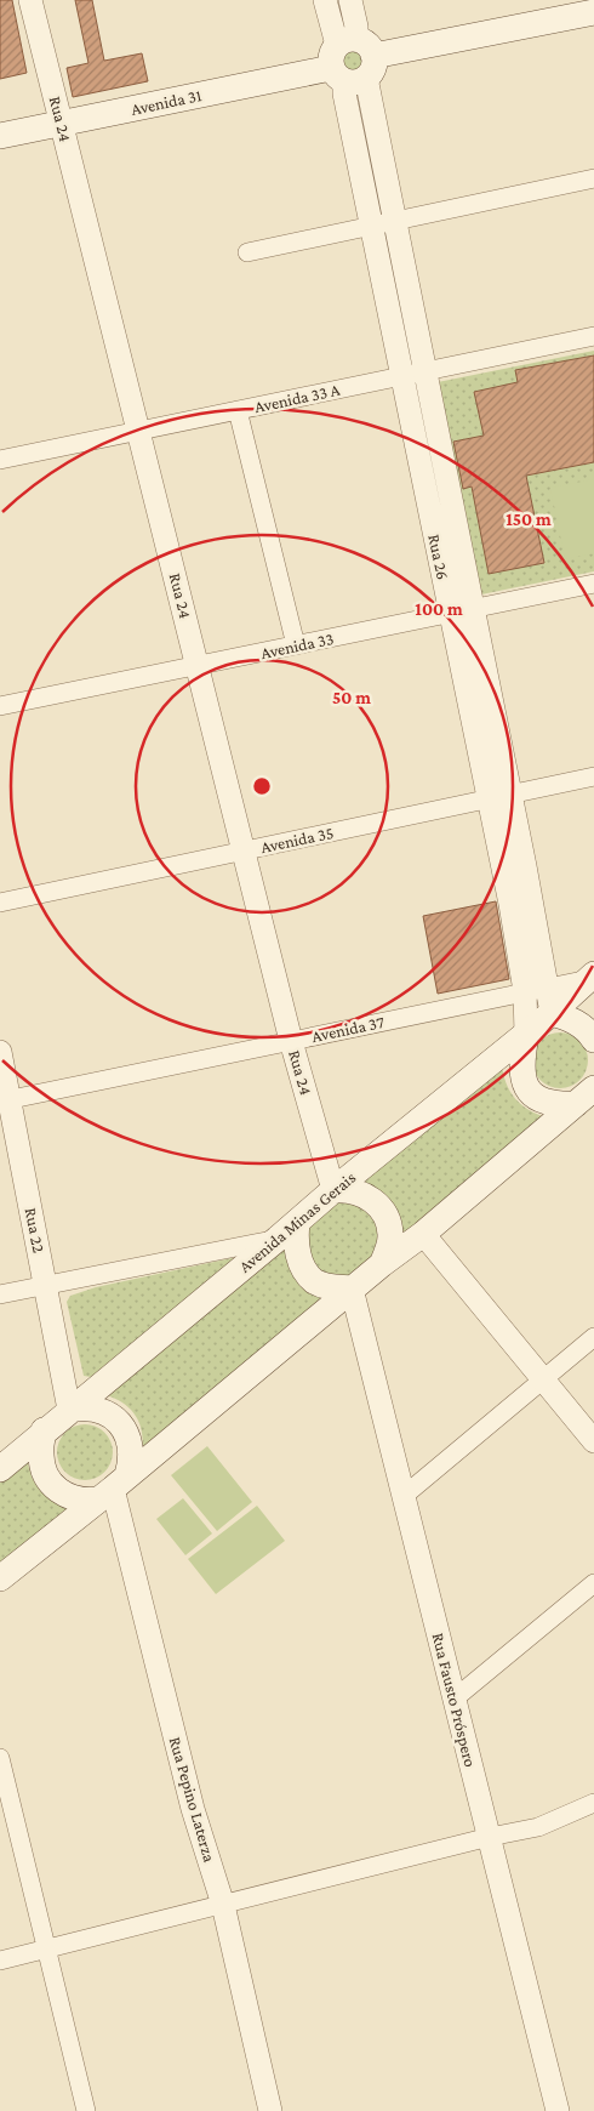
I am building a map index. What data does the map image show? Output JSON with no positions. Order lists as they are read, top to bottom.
{
  "streets": {
    "main road": ["Avenida 31", "Avenida Minas Gerais"],
    "street": [
      "Rua 24",
      "Avenida 33 A",
      "Rua 26",
      "Avenida 33",
      "Avenida 35",
      "Avenida 37",
      "Rua 22",
      "Rua Fausto Próspero",
      "Rua Pepino Laterza"
    ]
  },
  "crossings": [
    ["Avenida 31", "Rua 24"],
    ["Avenida 31", "Rua 26"],
    ["Rua 24", "Avenida 33 A"],
    ["Rua 24", "Avenida 33"],
    ["Rua 24", "Avenida 35"],
    ["Rua 24", "Avenida 37"],
    ["Rua 24", "Avenida Minas Gerais"],
    ["Rua 24", "Rua Fausto Próspero"],
    ["Avenida 33 A", "Rua 26"],
    ["Rua 26", "Avenida 33"],
    ["Rua 26", "Avenida 35"],
    ["Rua 26", "Avenida 37"],
    ["Rua 26", "Avenida Minas Gerais"],
    ["Avenida 37", "Avenida Minas Gerais"],
    ["Avenida 37", "Rua 22"],
    ["Avenida Minas Gerais", "Rua 22"],
    ["Avenida Minas Gerais", "Rua Fausto Próspero"],
    ["Avenida Minas Gerais", "Rua Pepino Laterza"],
    ["Rua 22", "Rua Pepino Laterza"]
  ],
  "rings": ["150 m", "100 m", "50 m"]
}
